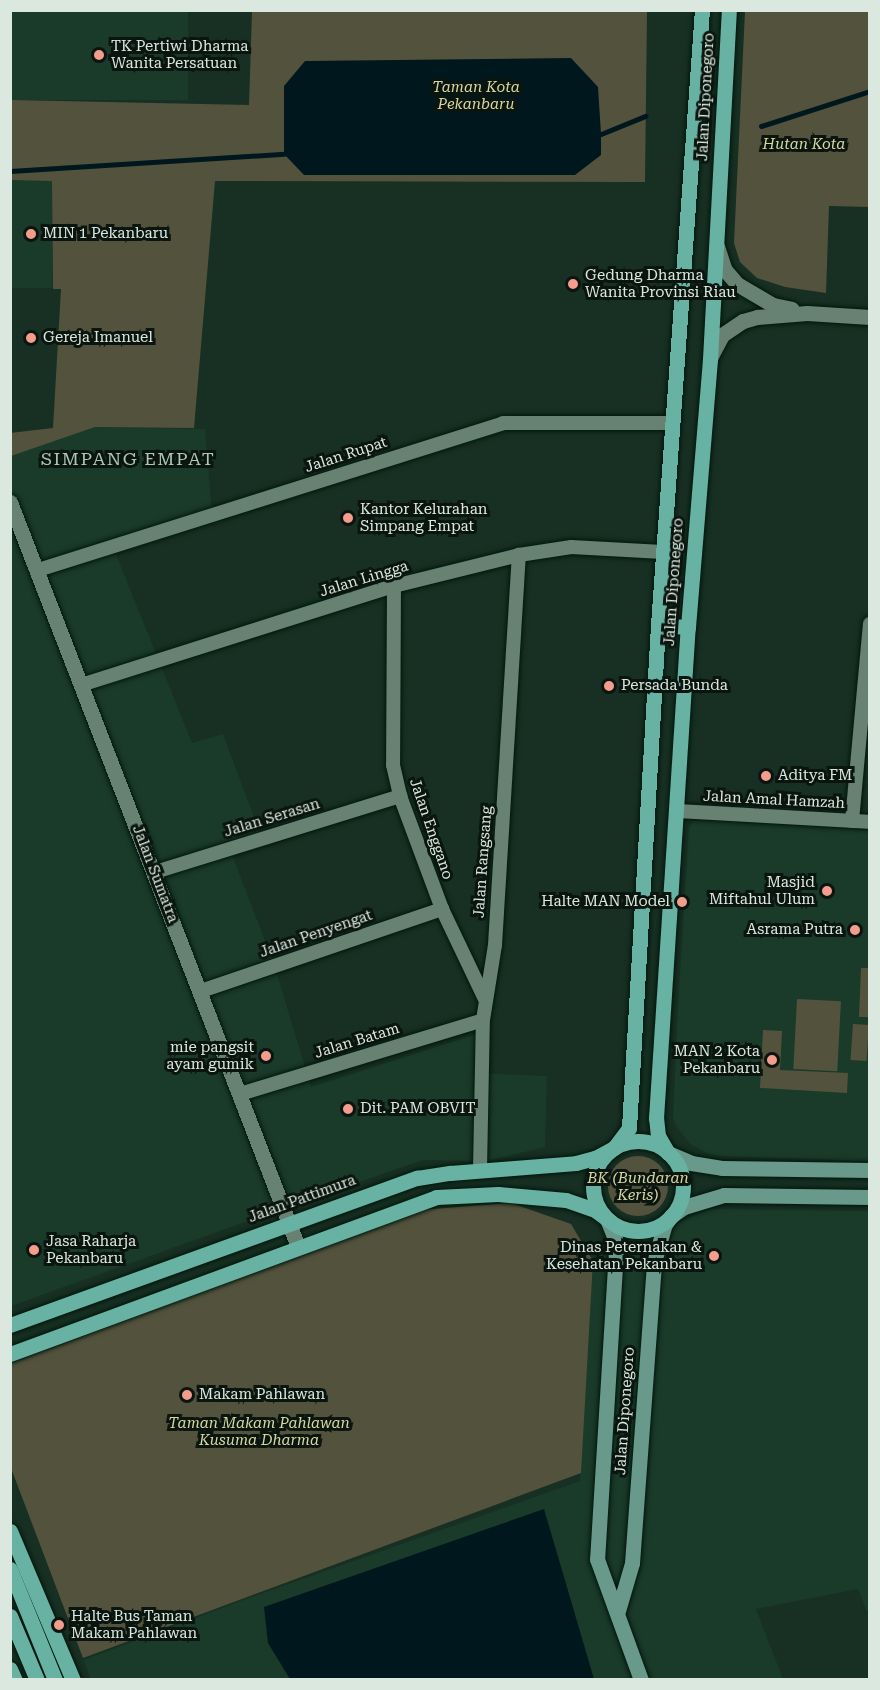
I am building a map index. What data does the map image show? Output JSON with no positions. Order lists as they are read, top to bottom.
{
  "streets": {
    "main road": ["Jalan Diponegoro", "Jalan Pattimura"],
    "street": [
      "Jalan Rupat",
      "Jalan Lingga",
      "Jalan Amal Hamzah",
      "Jalan Serasan",
      "Jalan Enggano",
      "Jalan Rangsang",
      "Jalan Sumatra",
      "Jalan Penyengat",
      "Jalan Batam"
    ]
  },
  "crossings": [
    ["Jalan Diponegoro", "Jalan Rupat"],
    ["Jalan Diponegoro", "Jalan Lingga"],
    ["Jalan Diponegoro", "Jalan Amal Hamzah"],
    ["Jalan Diponegoro", "Jalan Pattimura"],
    ["Jalan Rupat", "Jalan Sumatra"],
    ["Jalan Lingga", "Jalan Enggano"],
    ["Jalan Lingga", "Jalan Rangsang"],
    ["Jalan Lingga", "Jalan Sumatra"],
    ["Jalan Serasan", "Jalan Enggano"],
    ["Jalan Serasan", "Jalan Sumatra"],
    ["Jalan Enggano", "Jalan Rangsang"],
    ["Jalan Enggano", "Jalan Penyengat"],
    ["Jalan Rangsang", "Jalan Batam"],
    ["Jalan Rangsang", "Jalan Pattimura"],
    ["Jalan Sumatra", "Jalan Penyengat"],
    ["Jalan Sumatra", "Jalan Batam"],
    ["Jalan Sumatra", "Jalan Pattimura"]
  ],
  "districts": ["SIMPANG EMPAT"],
  "parks": [
    "Taman Kota Pekanbaru",
    "Hutan Kota",
    "BK (Bundaran Keris)",
    "Taman Makam Pahlawan Kusuma Dharma"
  ],
  "places": [
    "TK Pertiwi Dharma Wanita Persatuan",
    "MIN 1 Pekanbaru",
    "Gedung Dharma Wanita Provinsi Riau",
    "Gereja Imanuel",
    "Kantor Kelurahan Simpang Empat",
    "Persada Bunda",
    "Aditya FM",
    "Masjid Miftahul Ulum",
    "Halte MAN Model",
    "Asrama Putra",
    "mie pangsit ayam gumik",
    "MAN 2 Kota Pekanbaru",
    "Dit. PAM OBVIT",
    "Jasa Raharja Pekanbaru",
    "Dinas Peternakan & Kesehatan Pekanbaru",
    "Makam Pahlawan",
    "Halte Bus Taman Makam Pahlawan"
  ]
}
